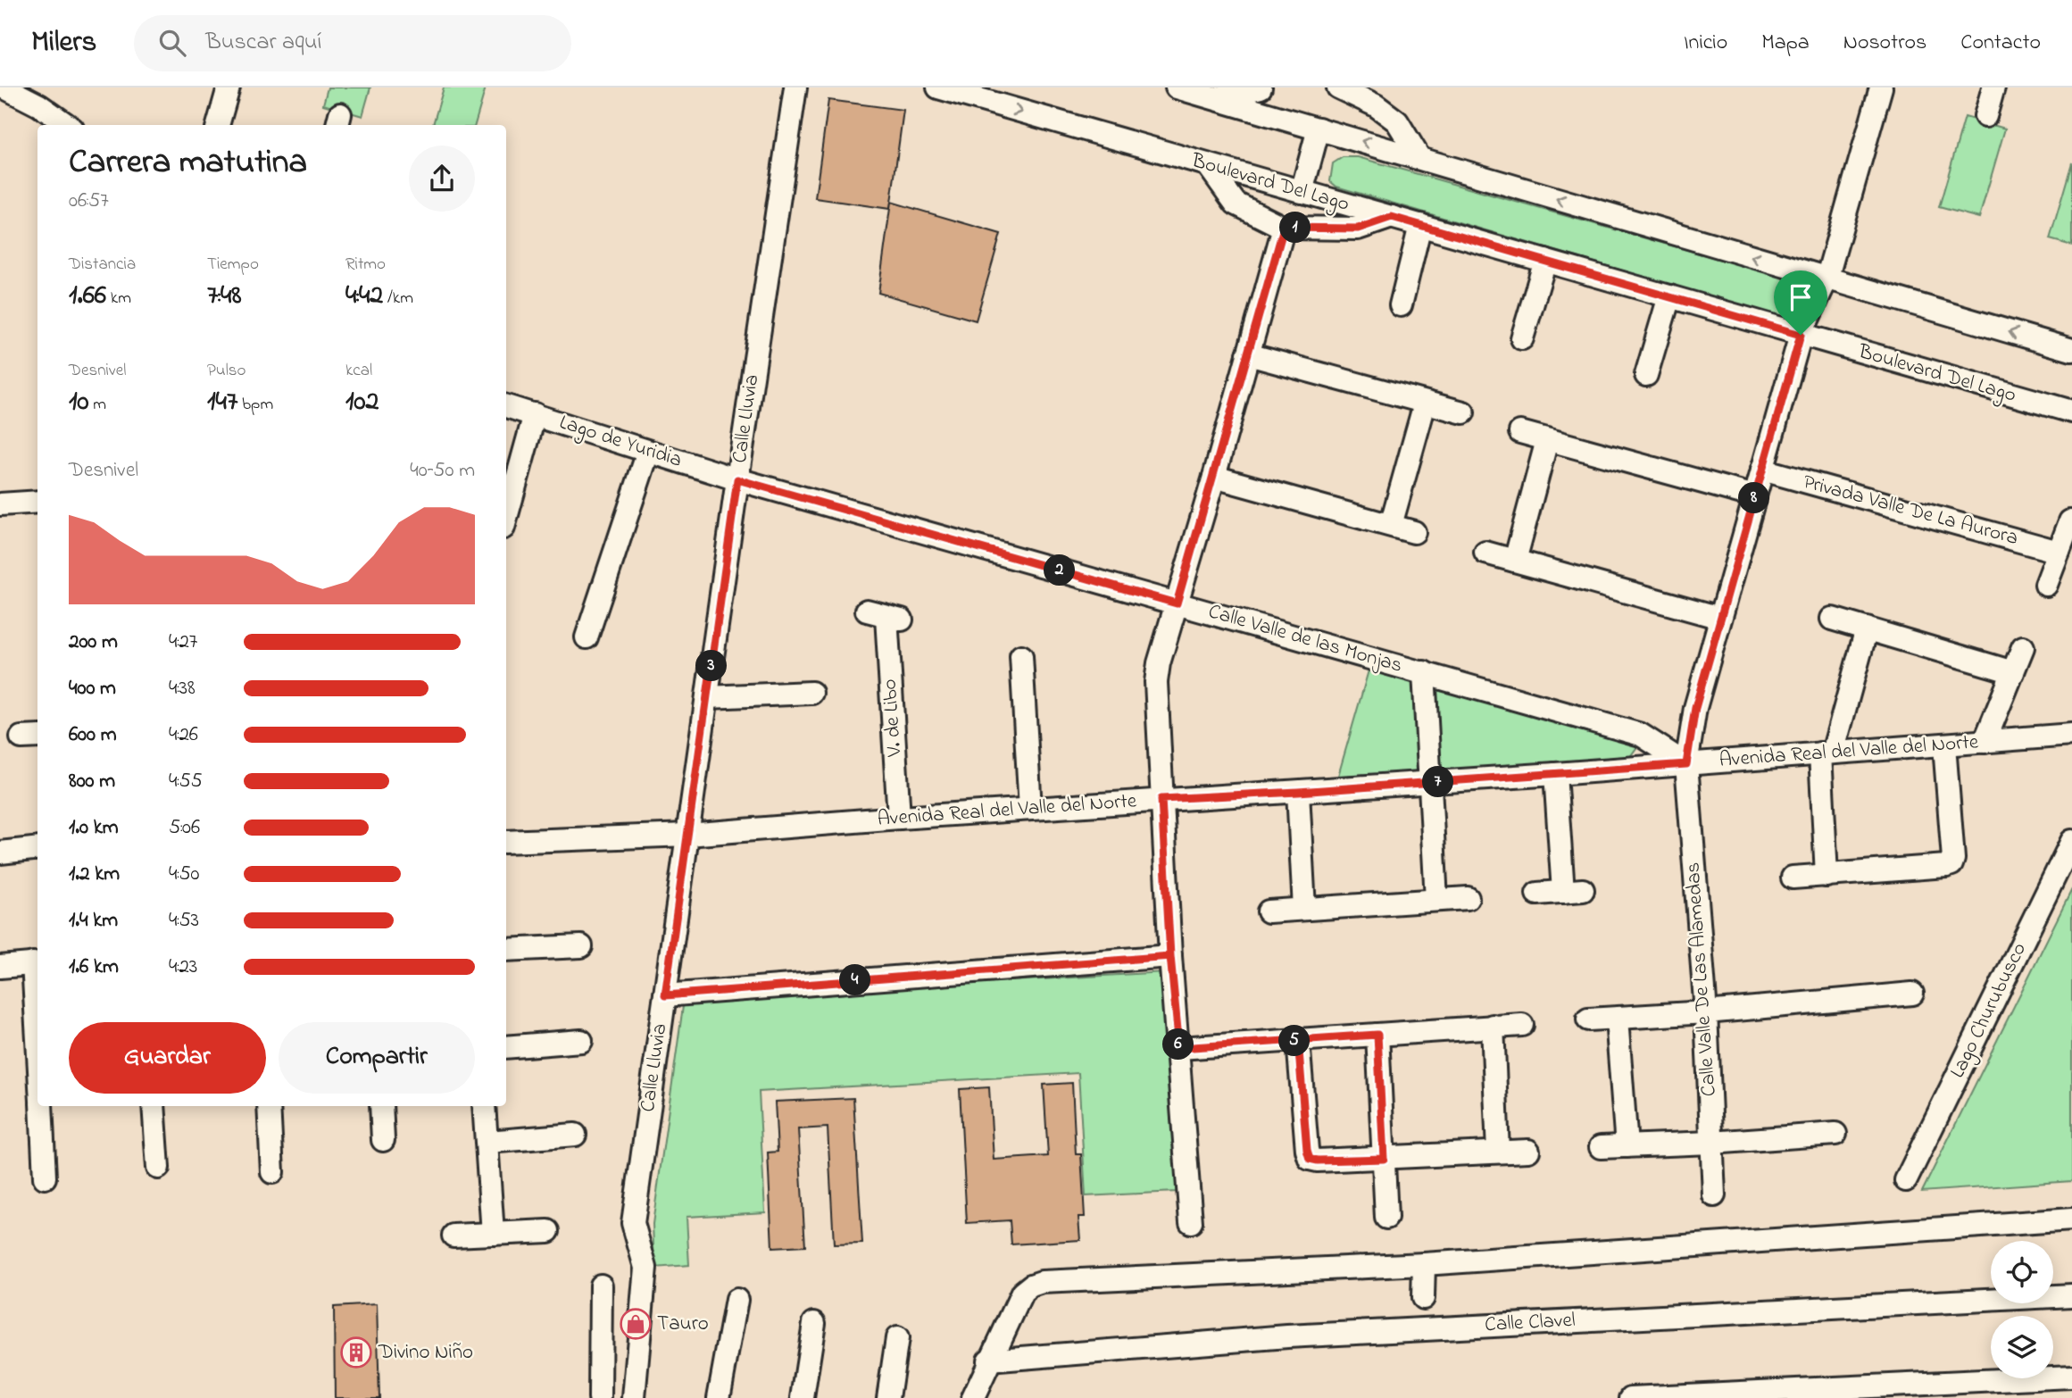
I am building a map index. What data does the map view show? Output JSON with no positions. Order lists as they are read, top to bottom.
{
  "streets": {
    "street": [
      "Boulevard Del Lago",
      "Calle Lluvia",
      "Lago de Yuridia",
      "Privada Valle De La Aurora",
      "Calle Valle de las Monjas",
      "V. de Libo",
      "Avenida Real del Valle del Norte",
      "Calle Valle De Las Alamedas",
      "Lago Churubusco",
      "Calle Clavel"
    ]
  },
  "crossings": [
    ["Boulevard Del Lago", "Calle Valle De Las Alamedas"],
    ["Calle Lluvia", "Lago de Yuridia"],
    ["Calle Lluvia", "Calle Valle de las Monjas"],
    ["Calle Lluvia", "Avenida Real del Valle del Norte"],
    ["Lago de Yuridia", "Calle Valle de las Monjas"],
    ["Privada Valle De La Aurora", "Calle Valle De Las Alamedas"],
    ["Calle Valle de las Monjas", "Avenida Real del Valle del Norte"],
    ["Calle Valle de las Monjas", "Calle Valle De Las Alamedas"],
    ["V. de Libo", "Avenida Real del Valle del Norte"],
    ["Avenida Real del Valle del Norte", "Calle Valle De Las Alamedas"]
  ],
  "places": {
    "shop": ["Tauro"],
    "building": ["Divino Niño"]
  },
  "page": {
    "header": "Milers",
    "search": "Buscar aquí",
    "nav": [
      "Inicio",
      "Mapa",
      "Nosotros",
      "Contacto"
    ],
    "heading": ["Carrera matutina", "06:57"],
    "pins": [
      "1",
      "8",
      "2",
      "3",
      "7",
      "4",
      "5",
      "6"
    ],
    "stats": [
      ["Distancia", "1.66 km"],
      ["Tiempo", "7:48"],
      ["Ritmo", "4:42 /km"],
      ["Desnivel", "10 m"],
      ["Pulso", "147 bpm"],
      ["kcal", "102"]
    ],
    "chart": ["Desnivel", "40–50 m"],
    "list": [
      {
        "name": "200 m",
        "note": "4:27"
      },
      {
        "name": "400 m",
        "note": "4:38"
      },
      {
        "name": "600 m",
        "note": "4:26"
      },
      {
        "name": "800 m",
        "note": "4:55"
      },
      {
        "name": "1.0 km",
        "note": "5:06"
      },
      {
        "name": "1.2 km",
        "note": "4:50"
      },
      {
        "name": "1.4 km",
        "note": "4:53"
      },
      {
        "name": "1.6 km",
        "note": "4:23"
      }
    ],
    "buttons": ["Guardar", "Compartir"]
  }
}
